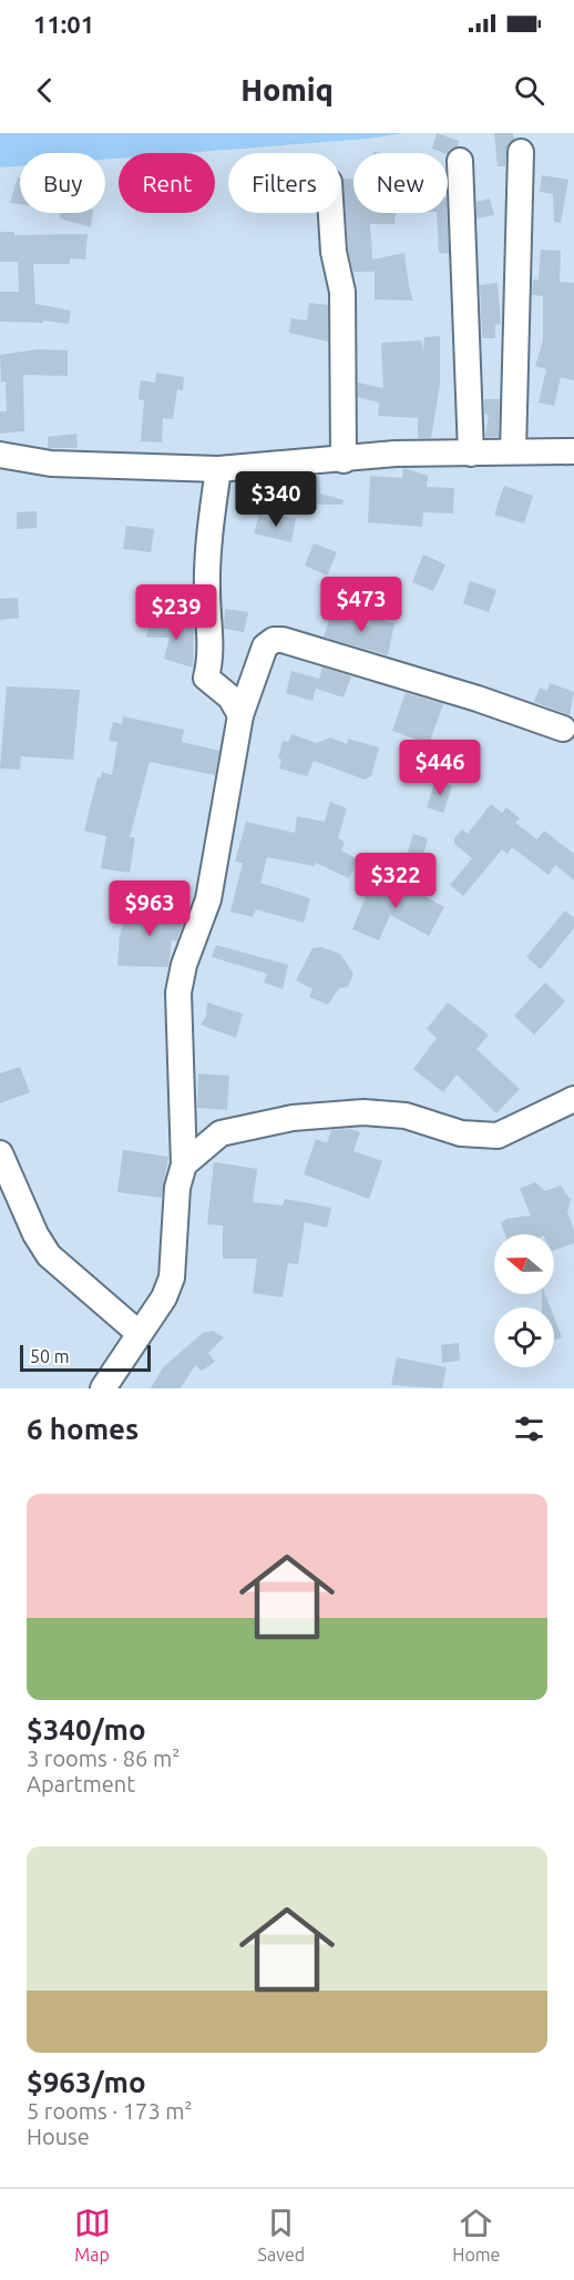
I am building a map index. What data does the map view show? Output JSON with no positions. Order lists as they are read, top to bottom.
{
  "scale_bar": "50 m",
  "north": "left",
  "page": {
    "status": "11:01",
    "header": "Homiq",
    "chip": [
      "Buy",
      "Rent",
      "Filters",
      "New"
    ],
    "price": [
      "$340",
      "$473",
      "$239",
      "$446",
      "$322",
      "$963"
    ],
    "scale": "50 m",
    "heading": "6 homes",
    "list": [
      {
        "name": "$340/mo",
        "note": "3 rooms · 86 m² · Apartment"
      },
      {
        "name": "$963/mo",
        "note": "5 rooms · 173 m² · House"
      }
    ],
    "tabs": ["Map", "Saved", "Home"]
  }
}
